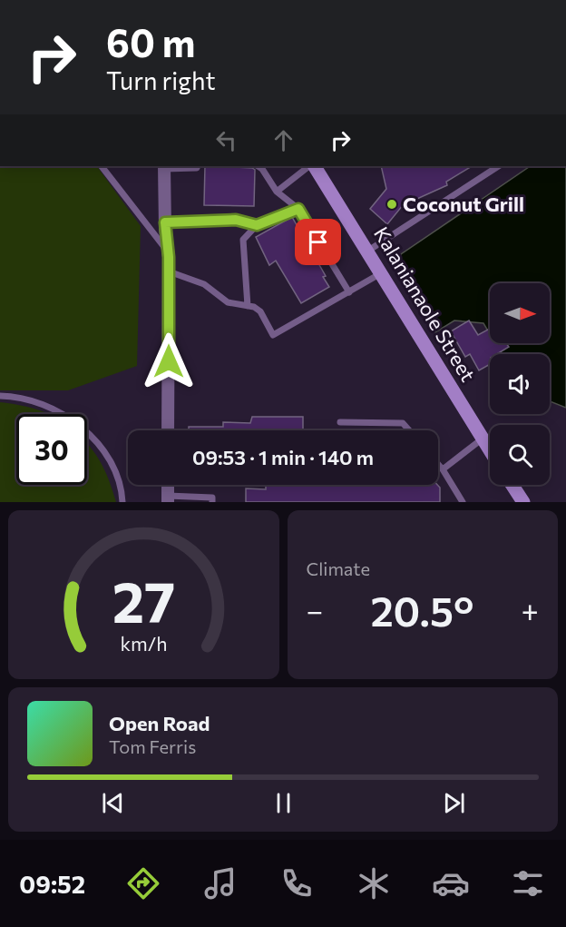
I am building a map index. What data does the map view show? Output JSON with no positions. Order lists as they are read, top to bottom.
{
  "streets": {
    "main road": ["Kalanianaole Street"]
  },
  "places": ["Coconut Grill"],
  "north": "right",
  "page": {
    "turn": ["60 m", "Turn right"],
    "limit": "30",
    "trip": "09:53 · 1 min · 140 m",
    "tile": "Climate",
    "heat": ["−", "20.5°", "+"],
    "song": ["Open Road", "Tom Ferris"],
    "tabs": "09:52",
    "gauge": ["27", "km/h"]
  }
}
